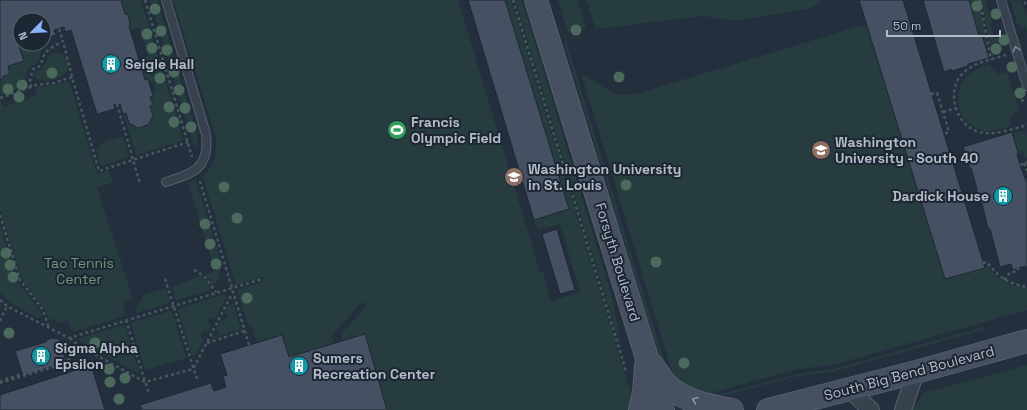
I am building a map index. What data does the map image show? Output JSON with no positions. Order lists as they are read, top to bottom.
{
  "streets": {
    "main road": ["Forsyth Boulevard", "South Big Bend Boulevard"]
  },
  "parks": ["Tao Tennis Center"],
  "places": {
    "building": [
      "Seigle Hall",
      "Dardick House",
      "Sigma Alpha Epsilon",
      "Sumers Recreation Center"
    ],
    "sports": ["Francis Olympic Field"],
    "school or university": ["Washington University - South 40", "Washington University in St. Louis"]
  },
  "scale_bar": "50 m",
  "north": "bottom left"
}
